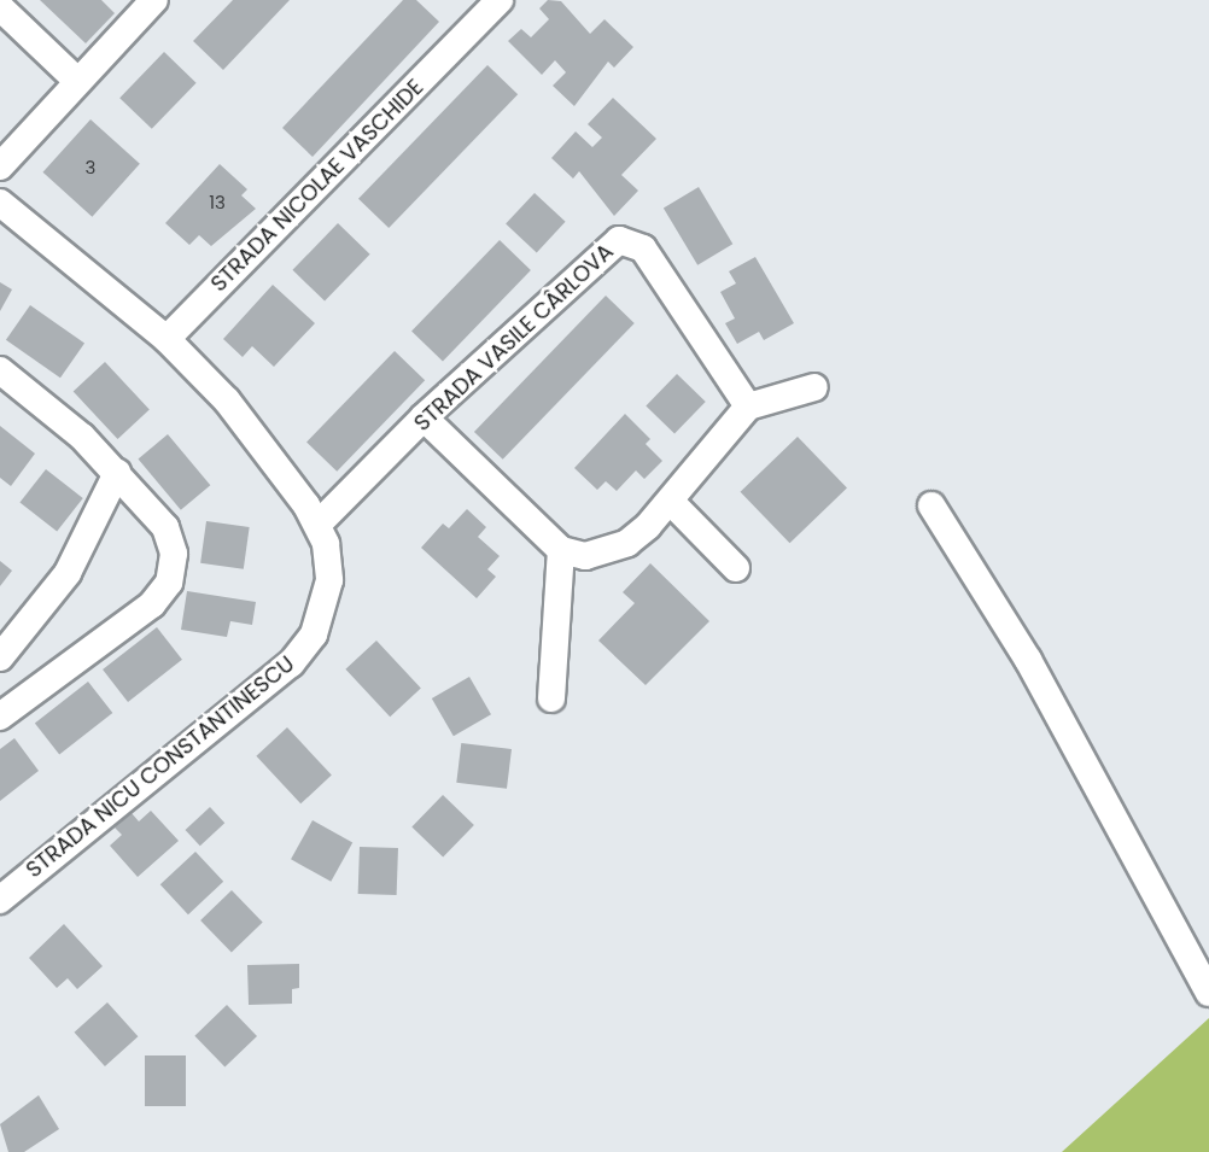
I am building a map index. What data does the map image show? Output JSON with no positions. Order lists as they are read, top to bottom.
{
  "streets": {
    "street": ["STRADA NICOLAE VASCHIDE", "STRADA VASILE CÂRLOVA", "STRADA NICU CONSTANTINESCU"]
  },
  "crossings": [
    ["STRADA NICOLAE VASCHIDE", "STRADA NICU CONSTANTINESCU"],
    ["STRADA VASILE CÂRLOVA", "STRADA NICU CONSTANTINESCU"]
  ],
  "house_numbers": ["3", "13"]
}
